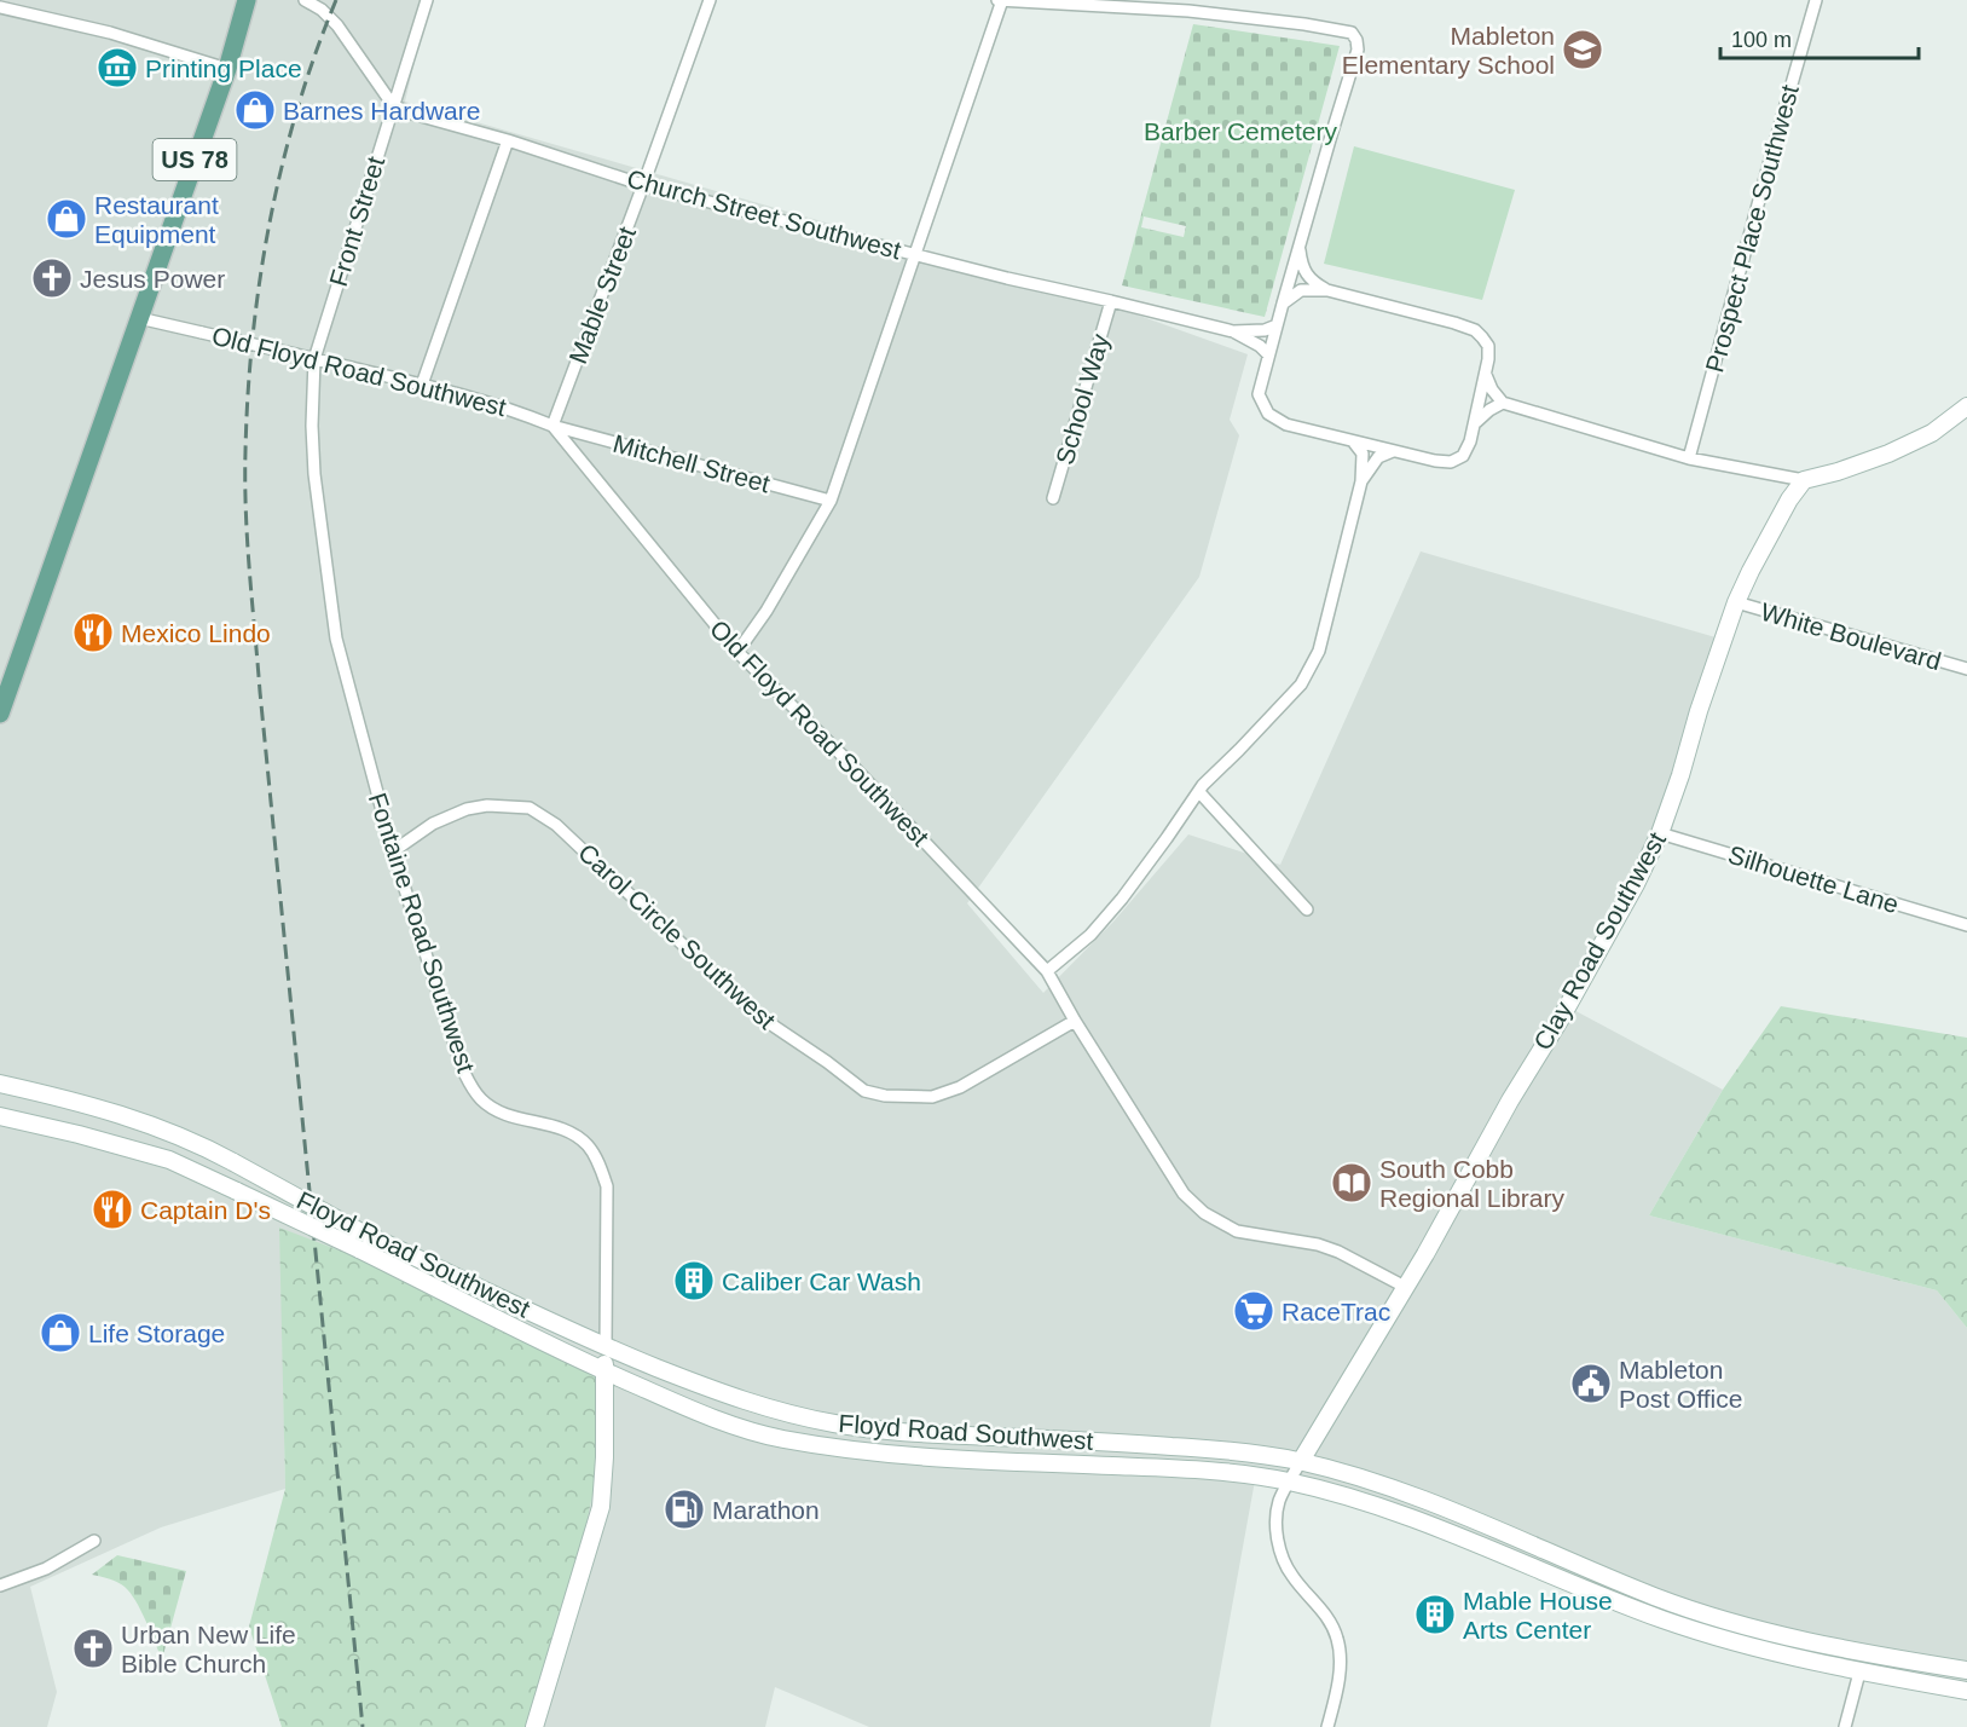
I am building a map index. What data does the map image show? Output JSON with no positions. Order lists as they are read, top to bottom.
{
  "streets": {
    "main road": [
      "US 78",
      "Fontaine Road Southwest",
      "Clay Road Southwest",
      "Floyd Road Southwest"
    ],
    "street": [
      "Church Street Southwest",
      "Front Street",
      "Prospect Place Southwest",
      "Mable Street",
      "Old Floyd Road Southwest",
      "School Way",
      "Mitchell Street",
      "White Boulevard",
      "Silhouette Lane",
      "Carol Circle Southwest"
    ]
  },
  "crossings": [
    ["US 78", "Old Floyd Road Southwest"],
    ["Church Street Southwest", "Front Street"],
    ["Church Street Southwest", "Mable Street"],
    ["Church Street Southwest", "School Way"],
    ["Front Street", "Old Floyd Road Southwest"],
    ["Front Street", "Fontaine Road Southwest"],
    ["Mable Street", "Old Floyd Road Southwest"],
    ["Mable Street", "Mitchell Street"],
    ["Old Floyd Road Southwest", "Mitchell Street"],
    ["Old Floyd Road Southwest", "Fontaine Road Southwest"],
    ["Old Floyd Road Southwest", "Carol Circle Southwest"],
    ["Old Floyd Road Southwest", "Clay Road Southwest"],
    ["White Boulevard", "Clay Road Southwest"],
    ["Silhouette Lane", "Clay Road Southwest"],
    ["Fontaine Road Southwest", "Carol Circle Southwest"],
    ["Fontaine Road Southwest", "Floyd Road Southwest"],
    ["Clay Road Southwest", "Floyd Road Southwest"]
  ],
  "parks": ["Barber Cemetery"],
  "places": {
    "school or university": ["Mableton Elementary School"],
    "museum": ["Printing Place"],
    "shop": ["Barnes Hardware", "Restaurant Equipment", "Life Storage"],
    "church": ["Jesus Power", "Urban New Life Bible Church"],
    "restaurant": ["Mexico Lindo", "Captain D's"],
    "library": ["South Cobb Regional Library"],
    "building": ["Caliber Car Wash", "Mable House Arts Center"],
    "supermarket": ["RaceTrac"],
    "public building": ["Mableton Post Office"],
    "fuel station": ["Marathon"]
  },
  "scale_bar": "100 m"
}
